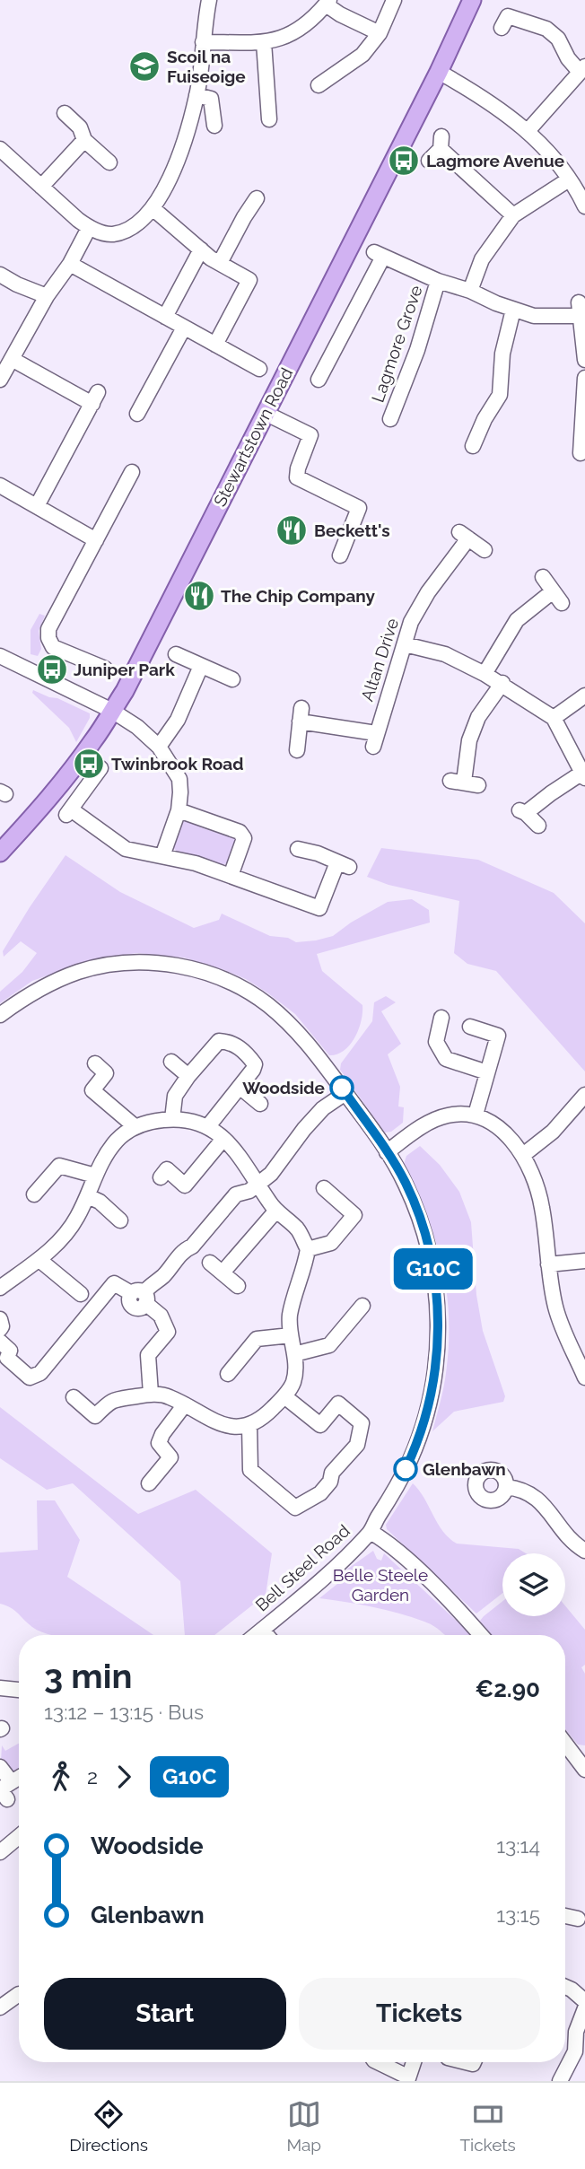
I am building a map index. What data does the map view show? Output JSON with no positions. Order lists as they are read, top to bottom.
{
  "streets": {
    "main road": ["Stewartstown Road"],
    "street": ["Lagmore Grove", "Altan Drive", "Bell Steel Road"]
  },
  "parks": ["Belle Steele Garden"],
  "places": {
    "school or university": ["Scoil na Fuiseoige"],
    "bus stop": ["Lagmore Avenue", "Juniper Park", "Twinbrook Road"],
    "restaurant": ["Beckett's", "The Chip Company"],
    "other": ["Woodside", "Glenbawn"]
  },
  "lines": ["bus line G10C"],
  "page": {
    "on_map": "G10C",
    "heading": ["3 min", "13:12 – 13:15 · Bus", "€2.90"],
    "legs": ["2", "G10C"],
    "list": [
      {
        "name": "Woodside",
        "value": "13:14"
      },
      {
        "name": "Glenbawn",
        "value": "13:15"
      }
    ],
    "buttons": ["Start", "Tickets"],
    "tabs": ["Directions", "Map", "Tickets"]
  }
}
